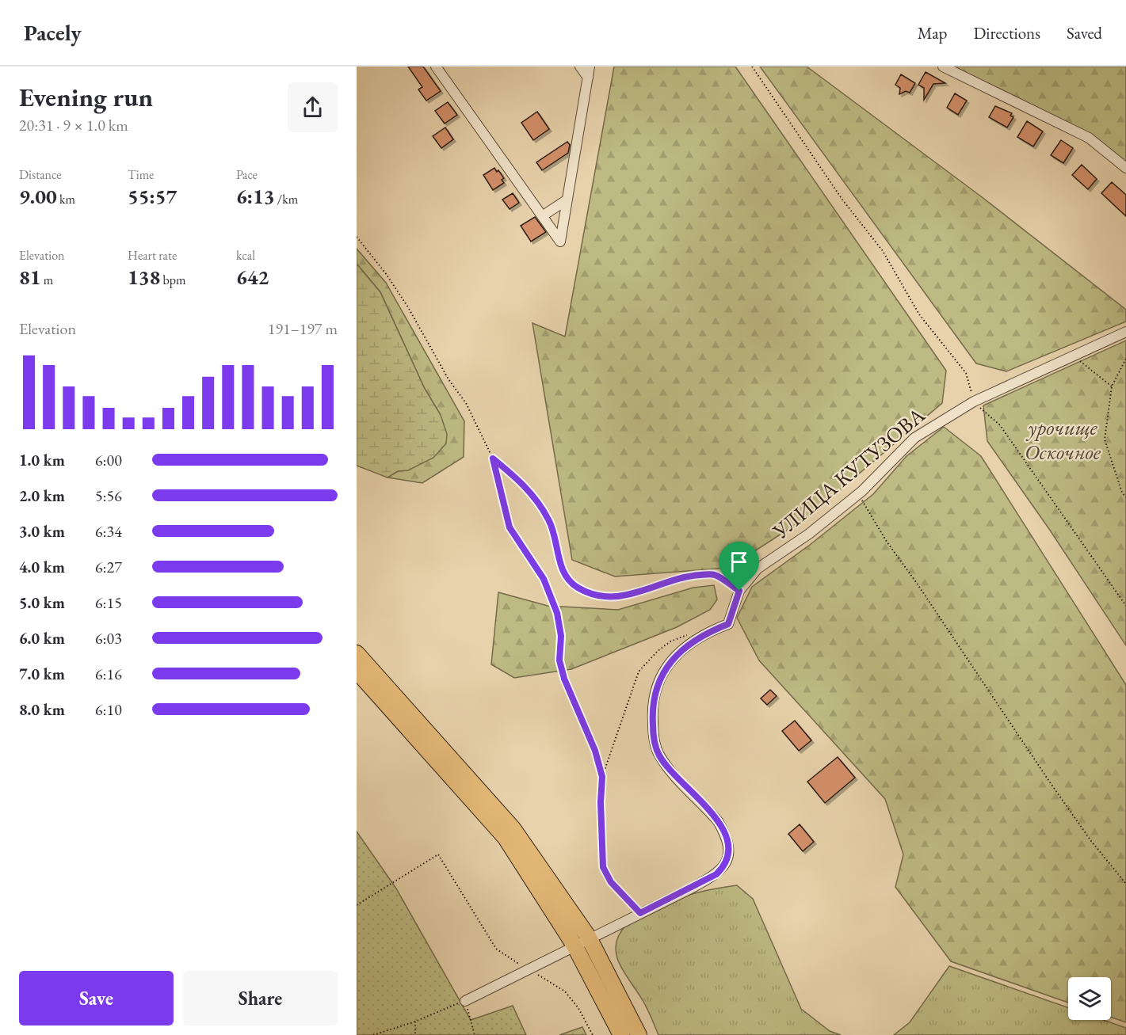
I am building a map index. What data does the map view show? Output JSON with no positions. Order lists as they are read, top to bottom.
{
  "streets": {
    "street": ["УЛИЦА КУТУЗОВА"]
  },
  "parks": ["урочище Оскочное"],
  "page": {
    "header": "Pacely",
    "nav": ["Map", "Directions", "Saved"],
    "heading": ["Evening run", "20:31 · 9 × 1.0 km"],
    "stats": [
      ["Distance", "9.00 km"],
      ["Time", "55:57"],
      ["Pace", "6:13 /km"],
      ["Elevation", "81 m"],
      ["Heart rate", "138 bpm"],
      ["kcal", "642"]
    ],
    "chart": ["Elevation", "191–197 m"],
    "list": [
      {
        "name": "1.0 km",
        "note": "6:00"
      },
      {
        "name": "2.0 km",
        "note": "5:56"
      },
      {
        "name": "3.0 km",
        "note": "6:34"
      },
      {
        "name": "4.0 km",
        "note": "6:27"
      },
      {
        "name": "5.0 km",
        "note": "6:15"
      },
      {
        "name": "6.0 km",
        "note": "6:03"
      },
      {
        "name": "7.0 km",
        "note": "6:16"
      },
      {
        "name": "8.0 km",
        "note": "6:10"
      }
    ],
    "buttons": ["Save", "Share"]
  }
}
